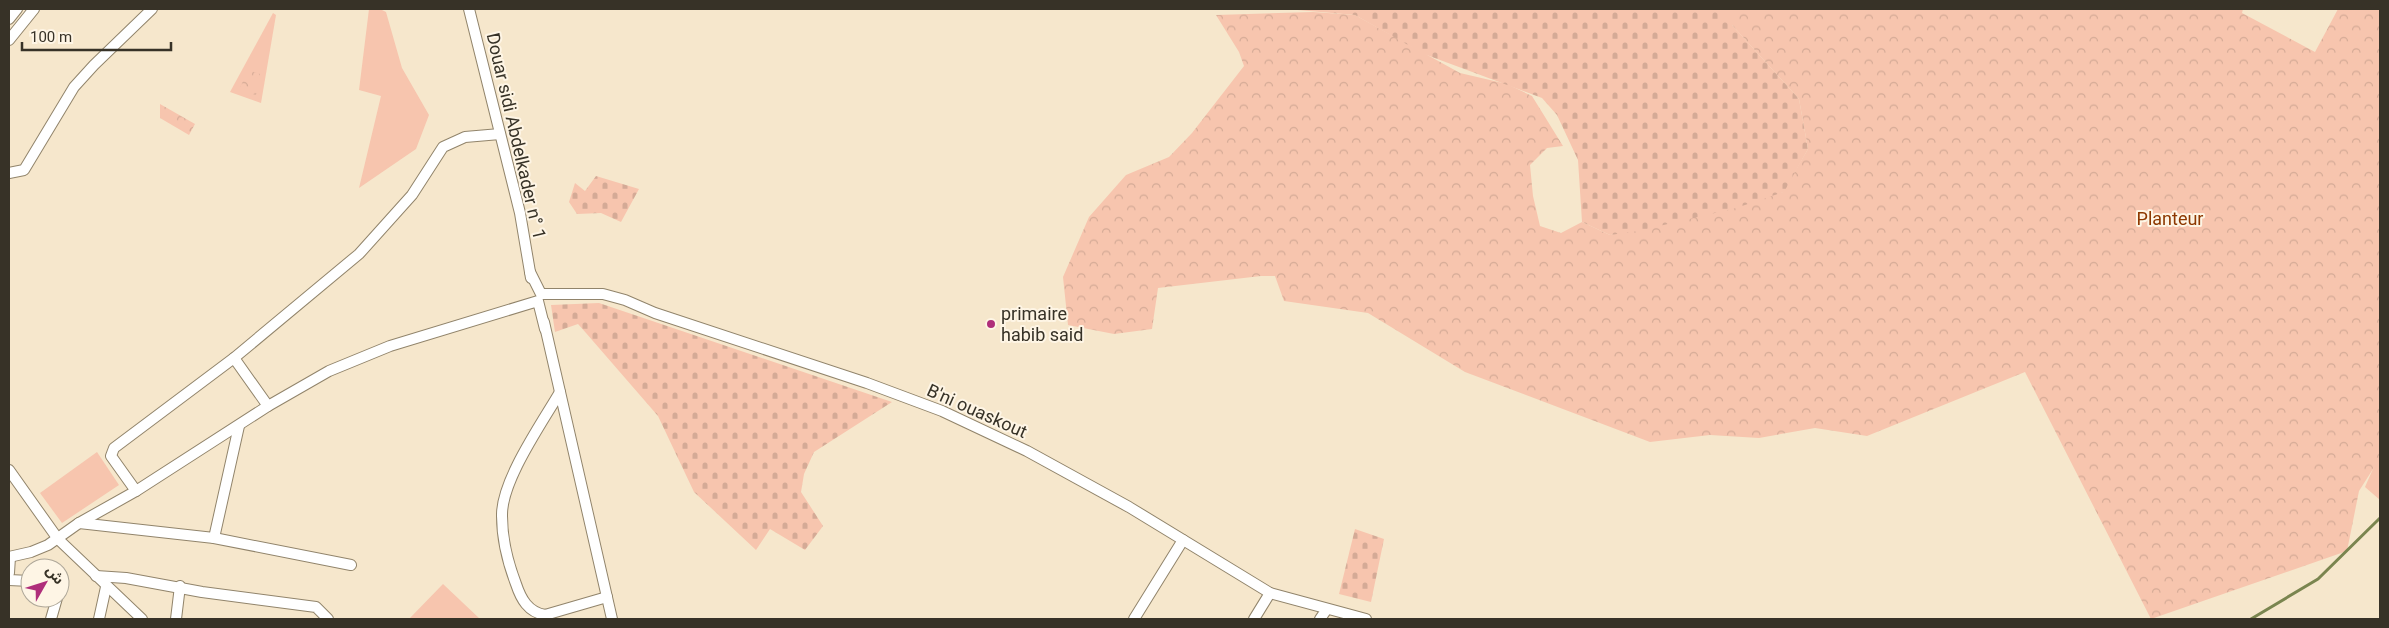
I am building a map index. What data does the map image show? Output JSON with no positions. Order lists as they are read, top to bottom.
{
  "streets": {
    "street": ["Douar sidi Abdelkader n° 1", "B'ni ouaskout"]
  },
  "crossings": [
    ["Douar sidi Abdelkader n° 1", "B'ni ouaskout"]
  ],
  "parks": ["Planteur"],
  "places": ["primaire habib said"],
  "scale_bar": "100 m",
  "north": "top right"
}
